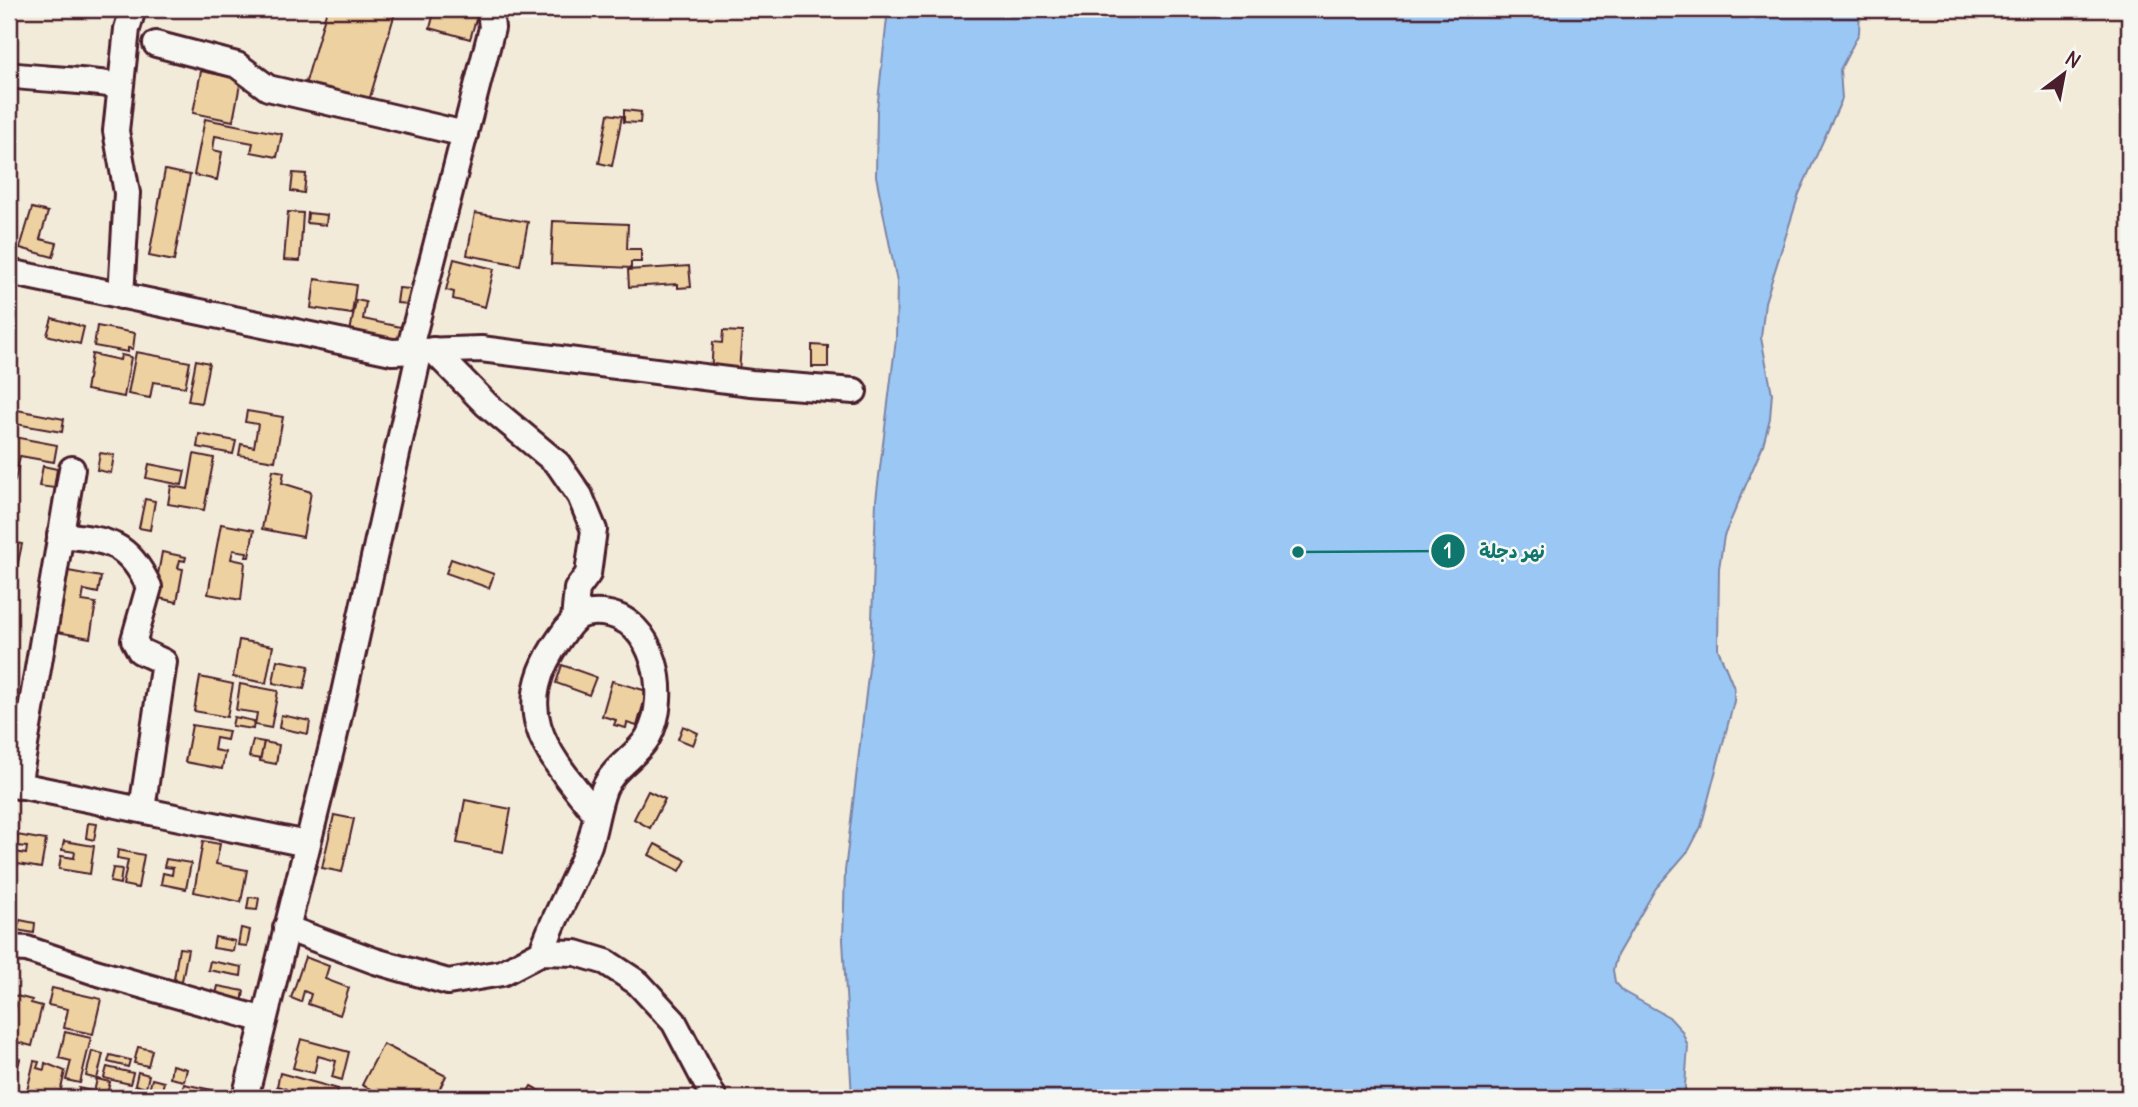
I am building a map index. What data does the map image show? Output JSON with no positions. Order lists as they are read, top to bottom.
{
  "places": ["نهر دجلة"],
  "north": "top right"
}
